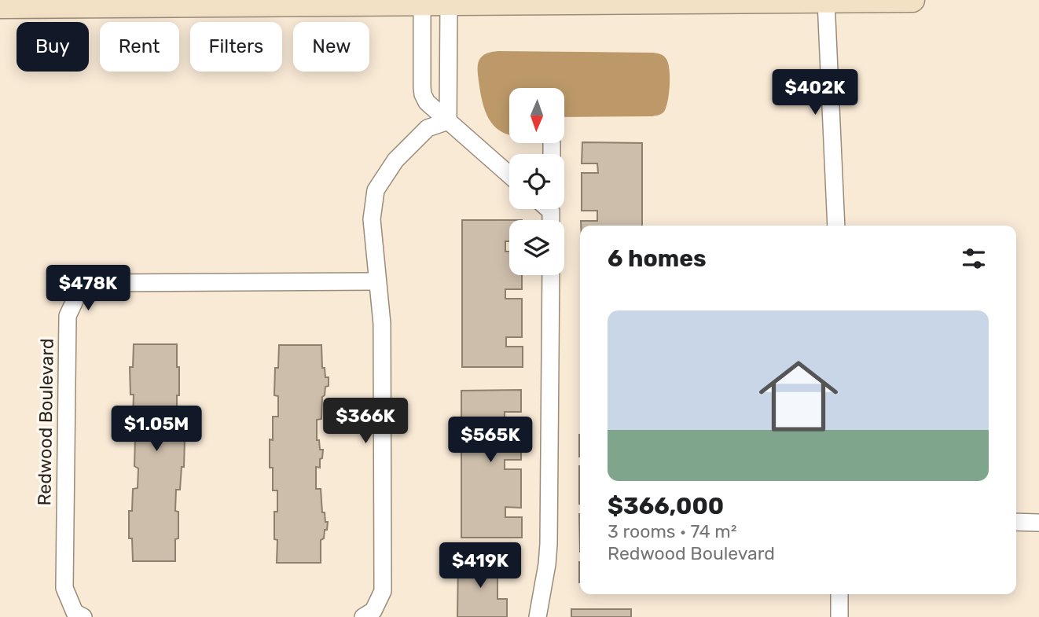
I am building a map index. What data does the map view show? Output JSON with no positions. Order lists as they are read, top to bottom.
{
  "streets": {
    "street": ["Redwood Boulevard"]
  },
  "north": "bottom",
  "page": {
    "chip": [
      "Buy",
      "Rent",
      "Filters",
      "New"
    ],
    "price": [
      "$402K",
      "$478K",
      "$366K",
      "$1.05M",
      "$565K",
      "$419K"
    ],
    "heading": "6 homes",
    "list": [
      {
        "name": "$366,000",
        "note": "3 rooms · 74 m² · Redwood Boulevard"
      }
    ]
  }
}
